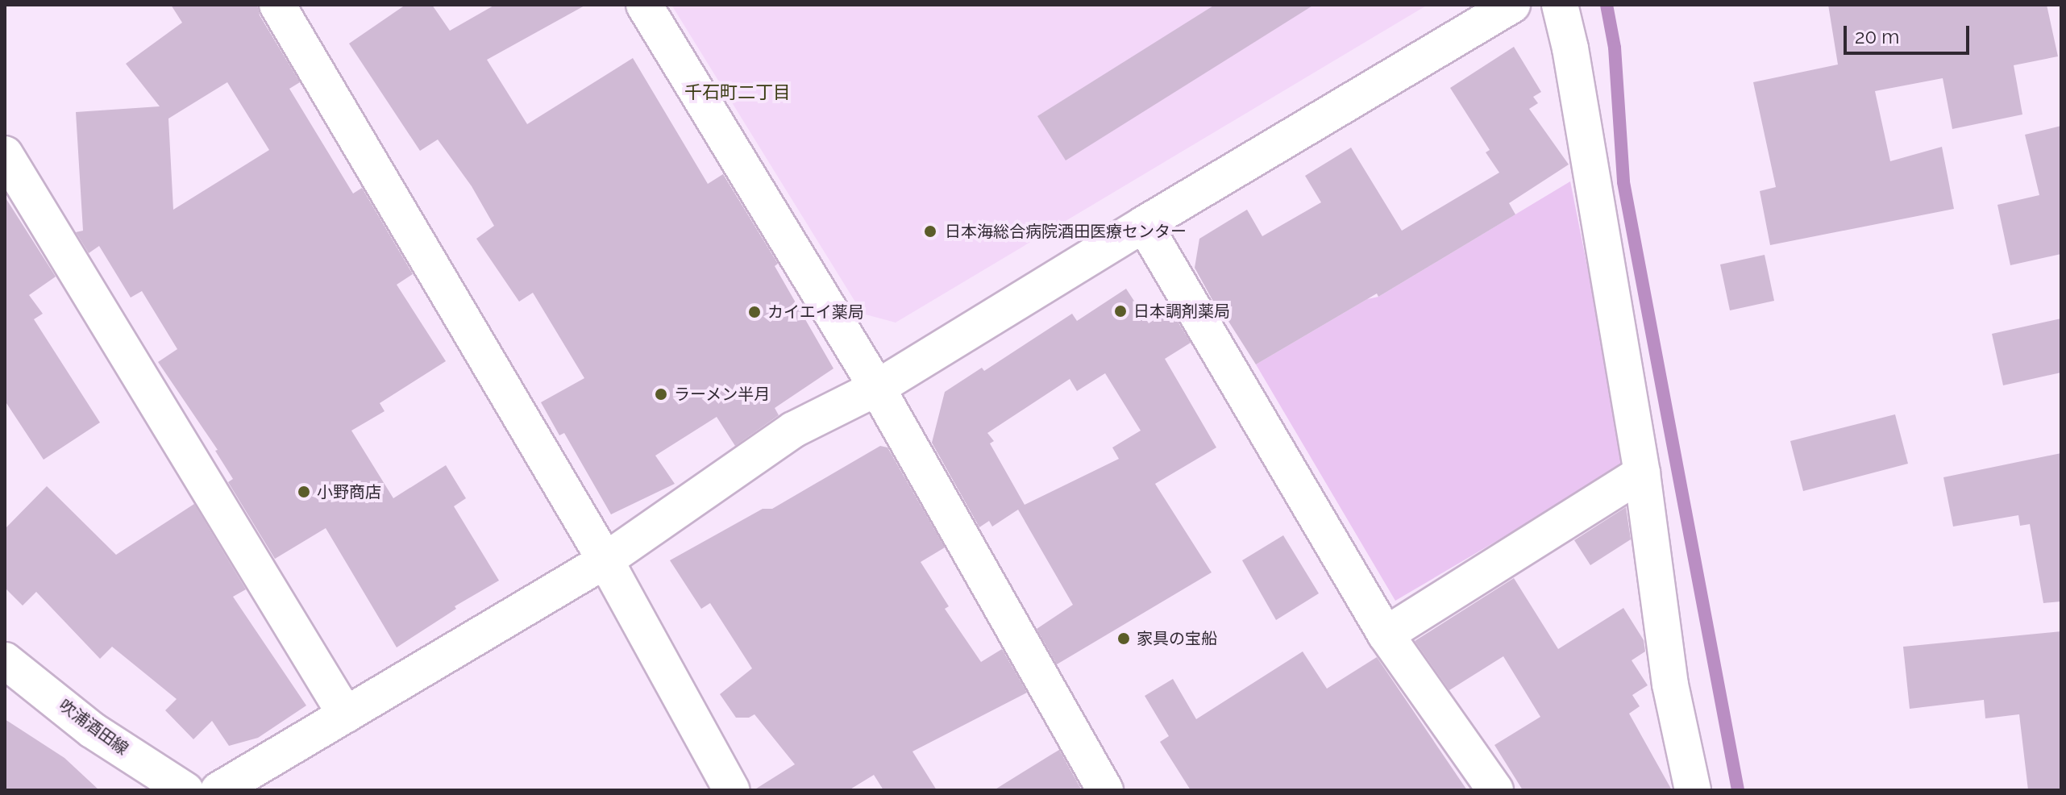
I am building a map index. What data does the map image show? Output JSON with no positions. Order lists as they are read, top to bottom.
{
  "streets": {
    "street": ["吹浦酒田線"]
  },
  "districts": ["千石町二丁目"],
  "places": [
    "日本海総合病院酒田医療センター",
    "日本調剤薬局",
    "カイエイ薬局",
    "ラーメン半月",
    "小野商店",
    "家具の宝船"
  ],
  "scale_bar": "20 m"
}
